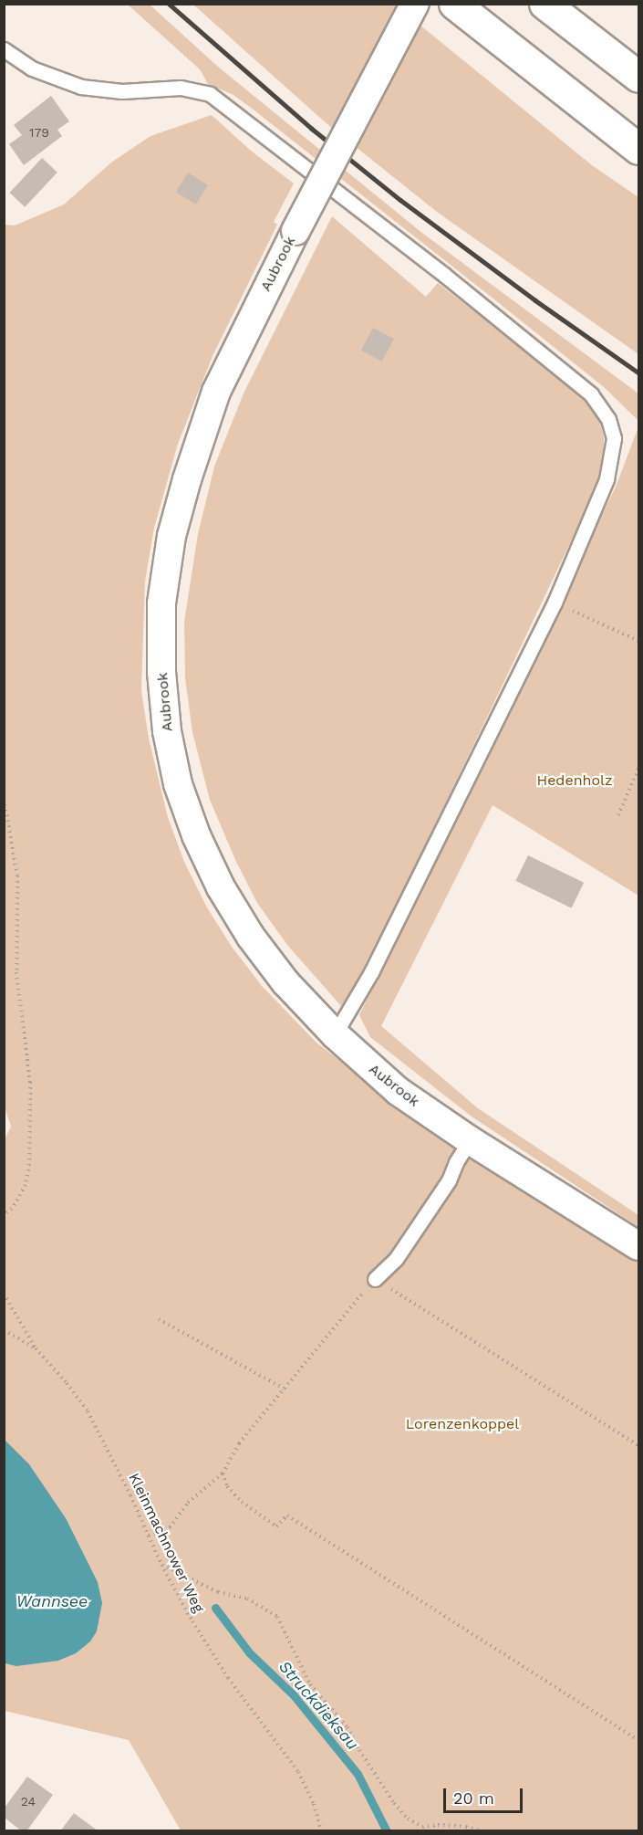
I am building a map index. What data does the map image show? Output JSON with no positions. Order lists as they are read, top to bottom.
{
  "streets": {
    "street": ["Aubrook"],
    "path": ["Kleinmachnower Weg"]
  },
  "water": ["Wannsee", "Struckdieksau"],
  "parks": ["Hedenholz", "Lorenzenkoppel"],
  "house_numbers": ["179", "24"],
  "scale_bar": "20 m"
}
